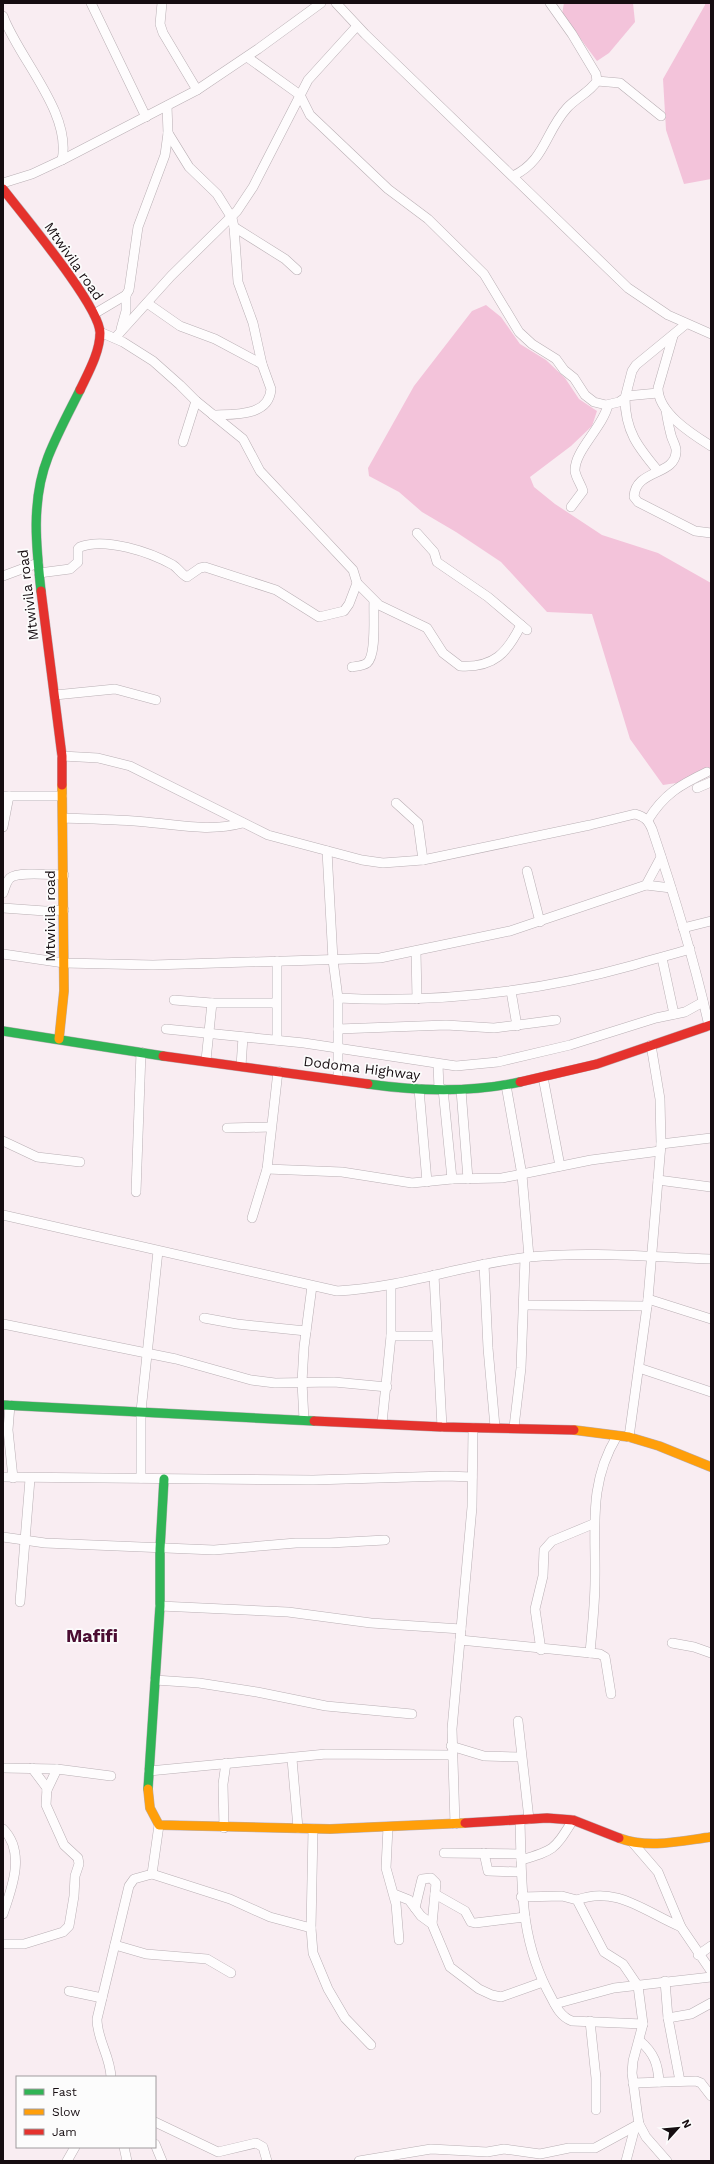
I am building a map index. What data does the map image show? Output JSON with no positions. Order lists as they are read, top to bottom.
{
  "streets": {
    "main road": ["Mtwivila road", "Dodoma Highway"]
  },
  "crossings": [
    ["Mtwivila road", "Dodoma Highway"]
  ],
  "districts": ["Mafifi"],
  "legend": ["Fast", "Slow", "Jam"],
  "north": "top right"
}
